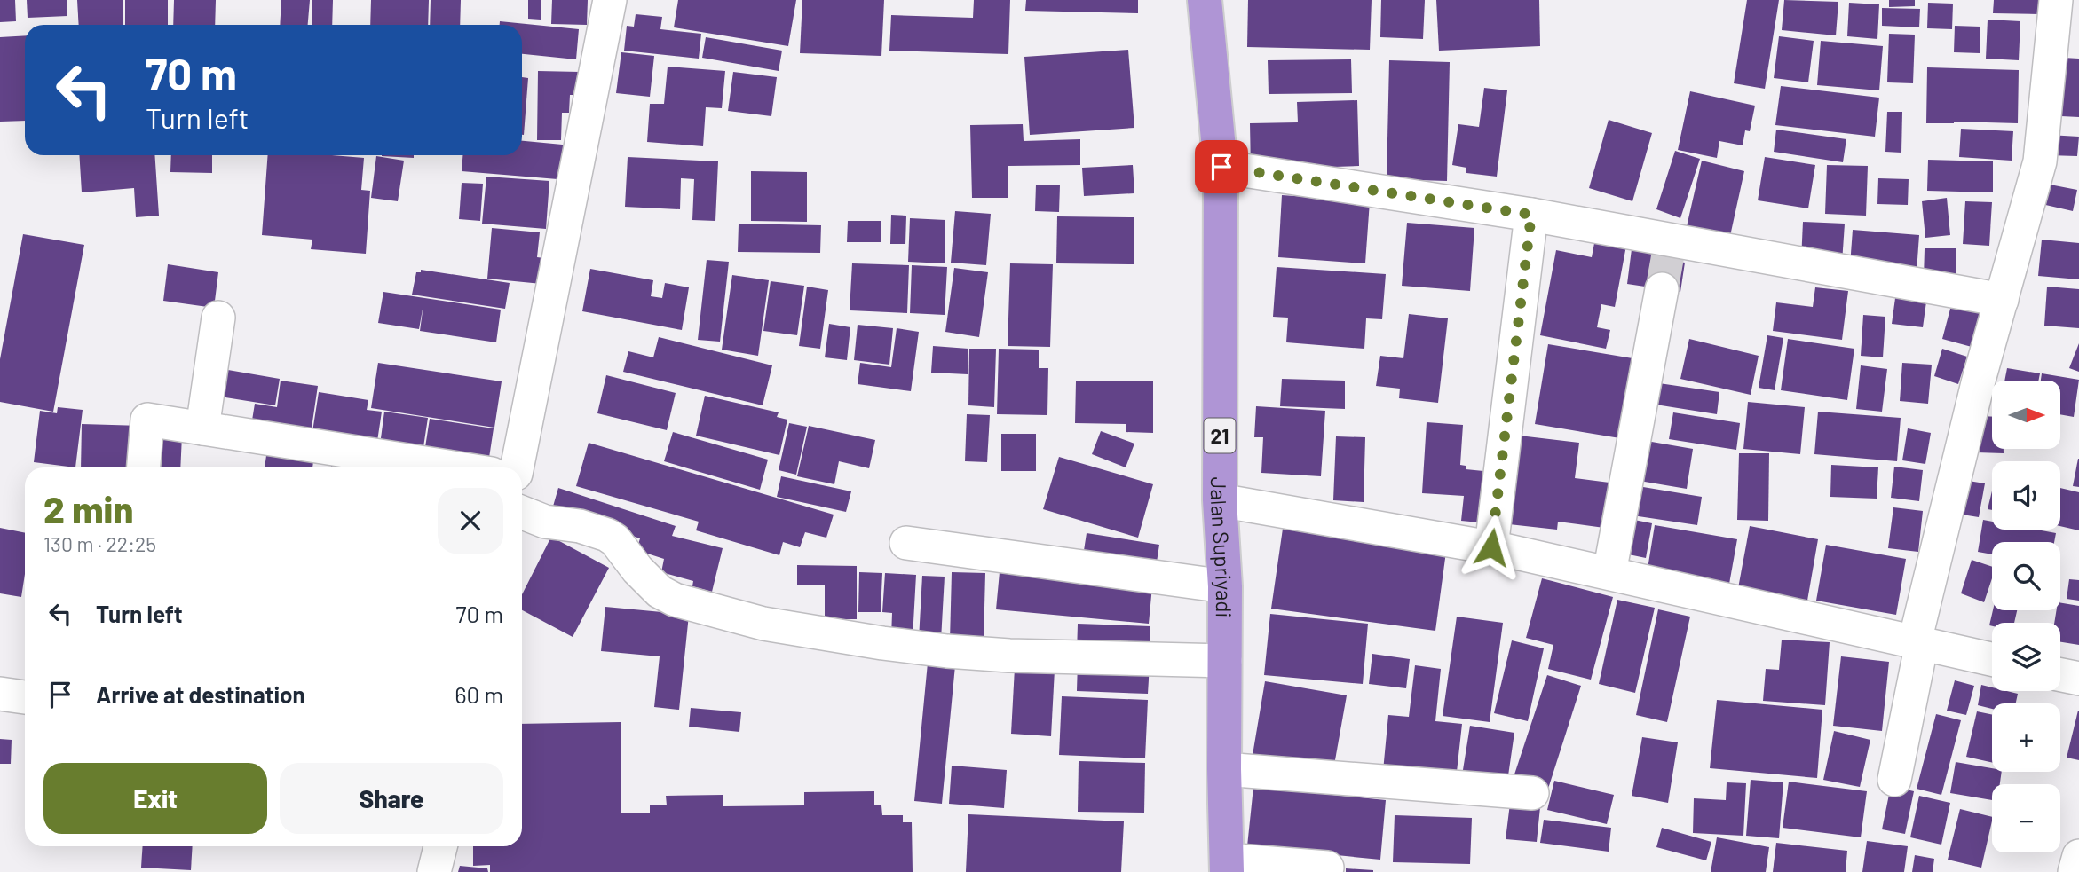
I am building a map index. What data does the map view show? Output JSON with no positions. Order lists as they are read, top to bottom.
{
  "streets": {
    "highway": ["21", "Jalan Supriyadi"]
  },
  "north": "right",
  "page": {
    "turn": ["70 m", "Turn left"],
    "map_buttons": ["+", "−"],
    "heading": ["2 min", "130 m · 22:25"],
    "list": [
      {
        "name": "Turn left",
        "value": "70 m"
      },
      {
        "name": "Arrive at destination",
        "value": "60 m"
      }
    ],
    "buttons": ["Exit", "Share"]
  }
}
